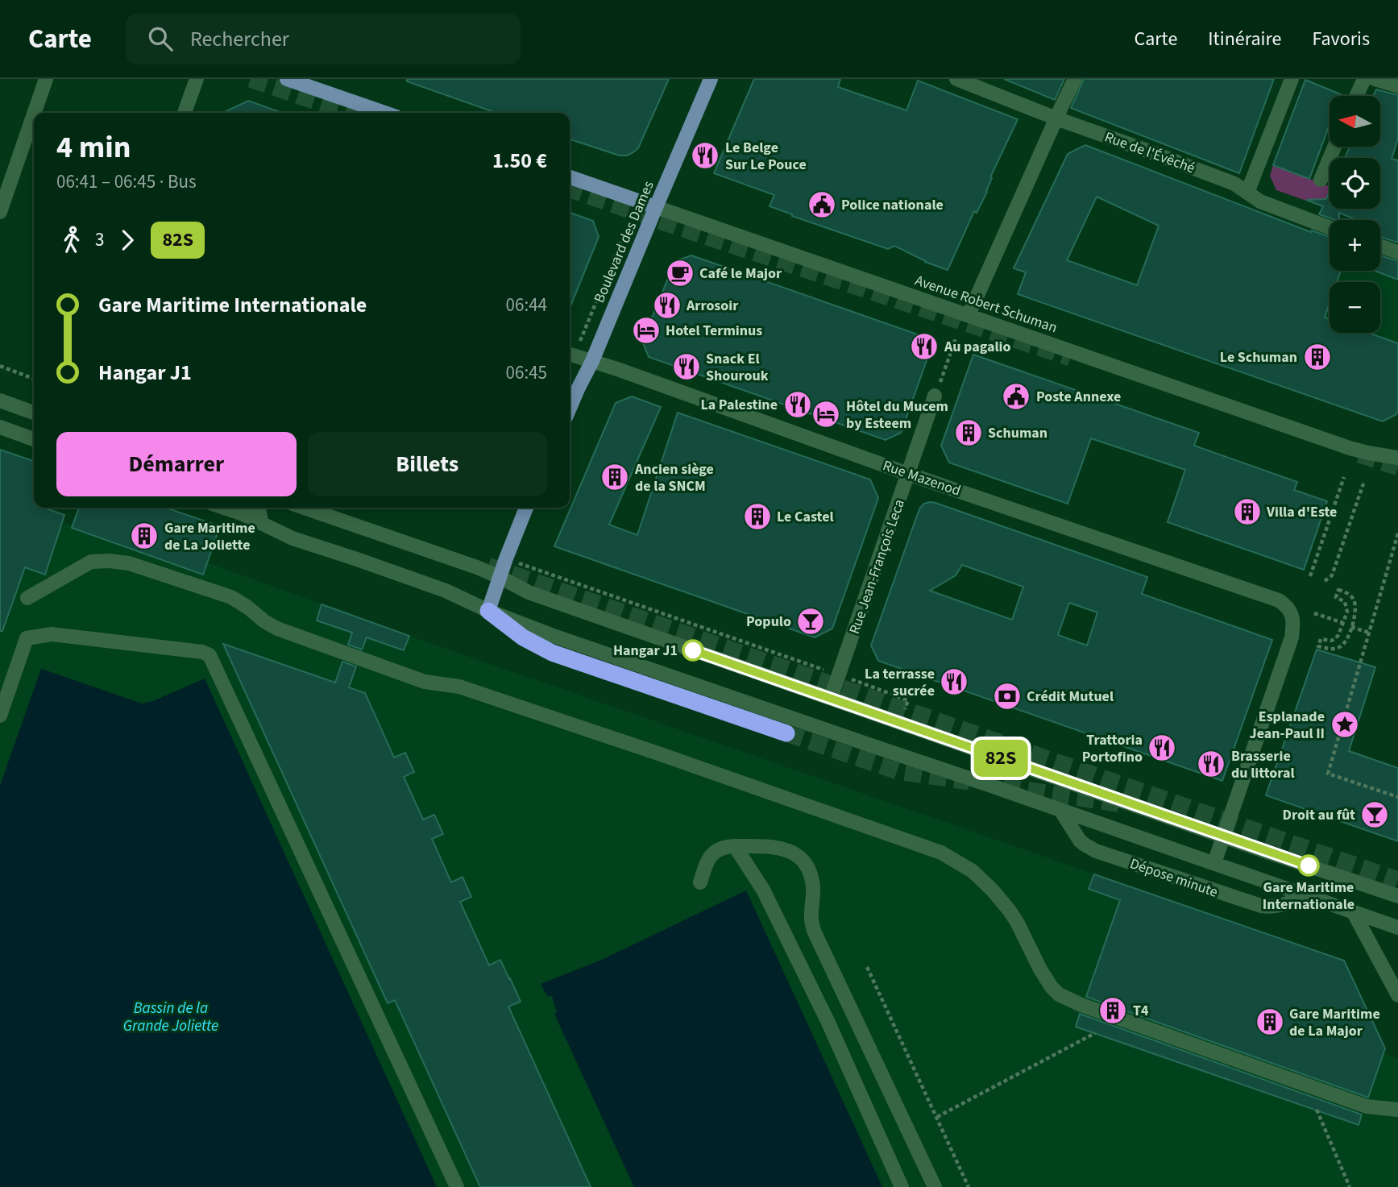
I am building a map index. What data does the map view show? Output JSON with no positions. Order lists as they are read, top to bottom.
{
  "streets": {
    "main road": ["Boulevard des Dames", "Avenue Robert Schuman"],
    "street": [
      "Rue de l'Évêché",
      "Rue Mazenod",
      "Rue Jean-François Leca",
      "Dépose minute"
    ]
  },
  "crossings": [
    ["Boulevard des Dames", "Avenue Robert Schuman"],
    ["Boulevard des Dames", "Rue Mazenod"],
    ["Rue Mazenod", "Rue Jean-François Leca"]
  ],
  "water": ["Bassin de la Grande Joliette"],
  "places": {
    "restaurant": [
      "Le Belge Sur Le Pouce",
      "Arrosoir",
      "Au pagalio",
      "Snack El Shourouk",
      "La Palestine",
      "La terrasse sucrée",
      "Trattoria Portofino",
      "Brasserie du littoral"
    ],
    "public building": ["Police nationale", "Poste Annexe"],
    "cafe": ["Café le Major"],
    "hotel": ["Hotel Terminus", "Hôtel du Mucem by Esteem"],
    "building": [
      "Le Schuman",
      "Schuman",
      "Ancien siège de la SNCM",
      "Villa d'Este",
      "Le Castel",
      "Gare Maritime de La Joliette",
      "T4",
      "Gare Maritime de La Major"
    ],
    "bar": ["Populo", "Droit au fût"],
    "other": ["Hangar J1", "Gare Maritime Internationale"],
    "bank": ["Crédit Mutuel"],
    "place": ["Esplanade Jean-Paul II"]
  },
  "lines": ["bus line 82S"],
  "north": "left",
  "page": {
    "header": "Carte",
    "search": "Rechercher",
    "nav": ["Carte", "Itinéraire", "Favoris"],
    "on_map": "82S",
    "map_buttons": ["+", "−"],
    "heading": ["4 min", "06:41 – 06:45 · Bus", "1.50 €"],
    "legs": ["3", "82S"],
    "list": [
      {
        "name": "Gare Maritime Internationale",
        "value": "06:44"
      },
      {
        "name": "Hangar J1",
        "value": "06:45"
      }
    ],
    "buttons": ["Démarrer", "Billets"]
  }
}
